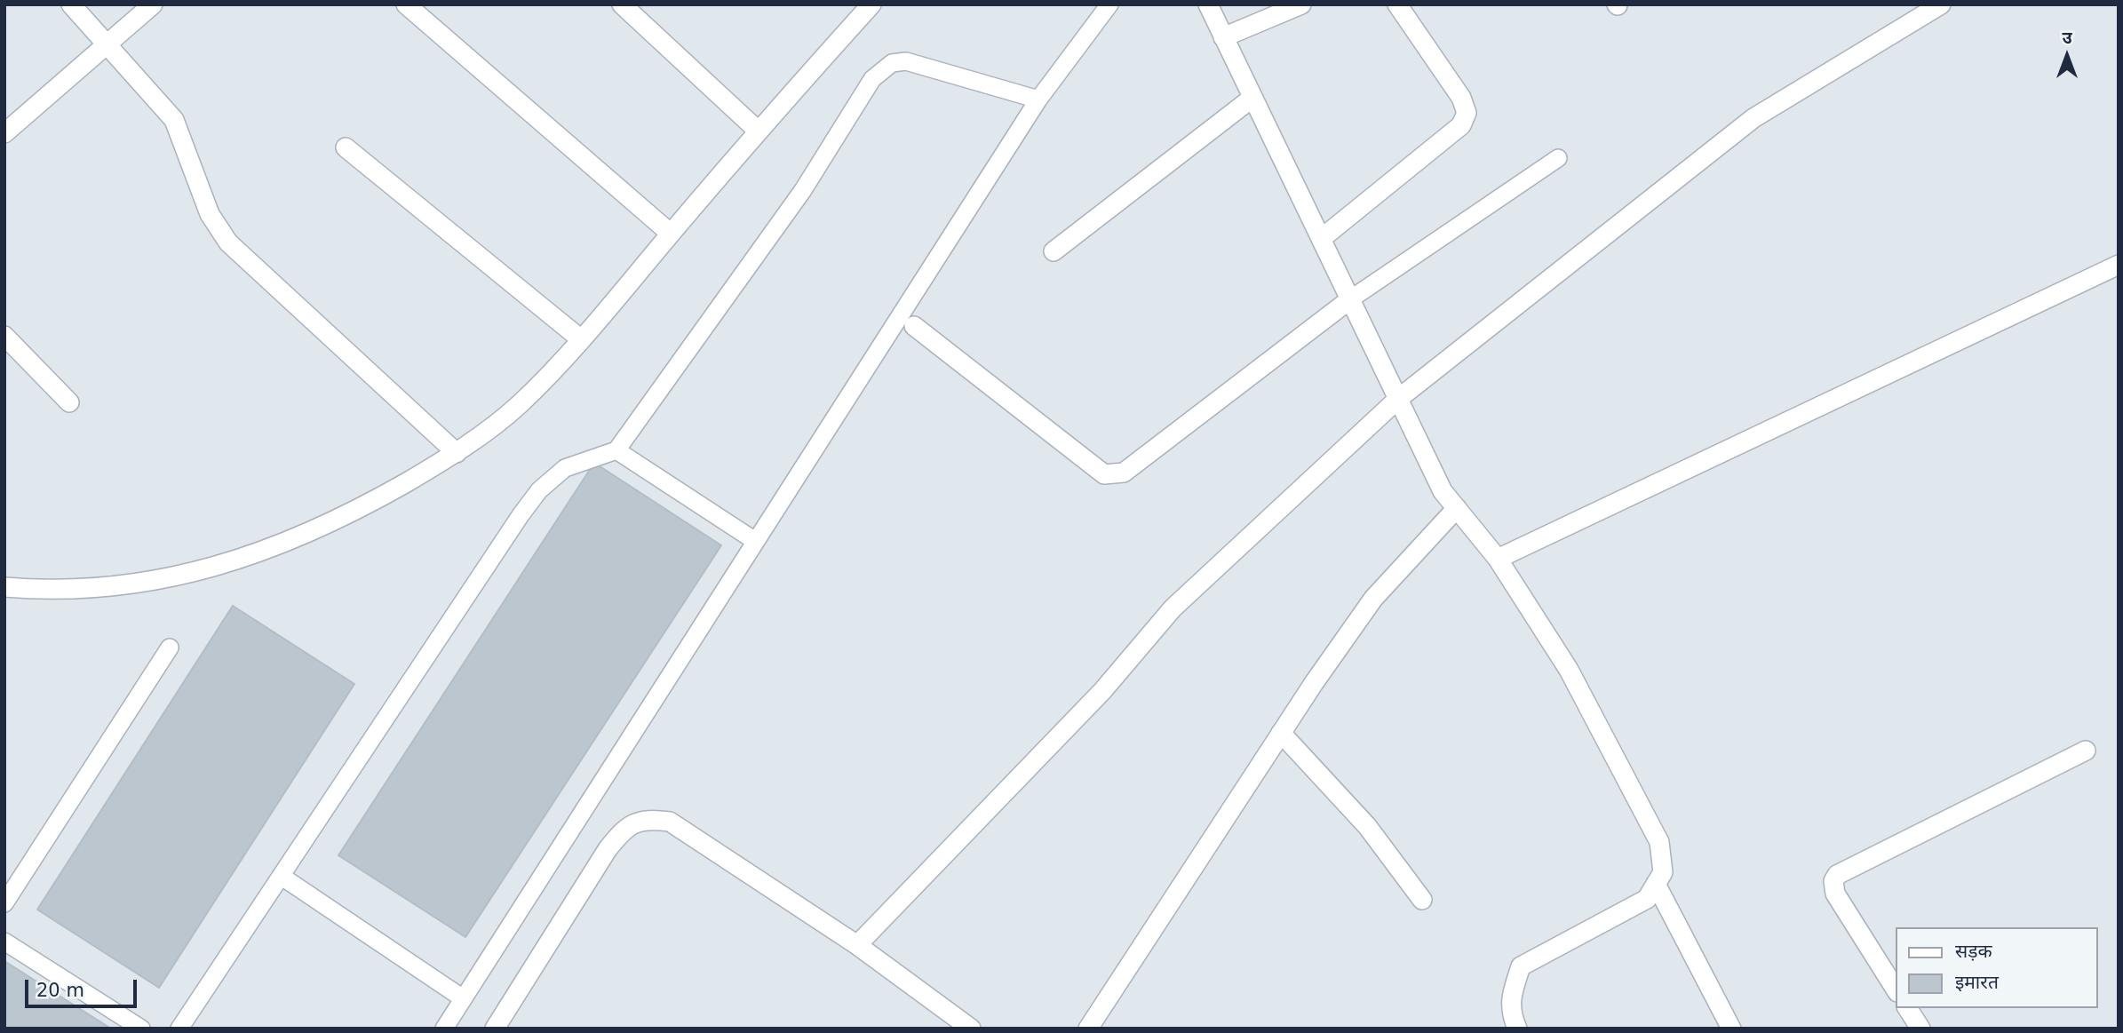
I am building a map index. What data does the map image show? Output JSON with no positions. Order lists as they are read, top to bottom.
{
  "legend": ["सड़क", "इमारत"],
  "scale_bar": "20 m",
  "north": "top"
}
